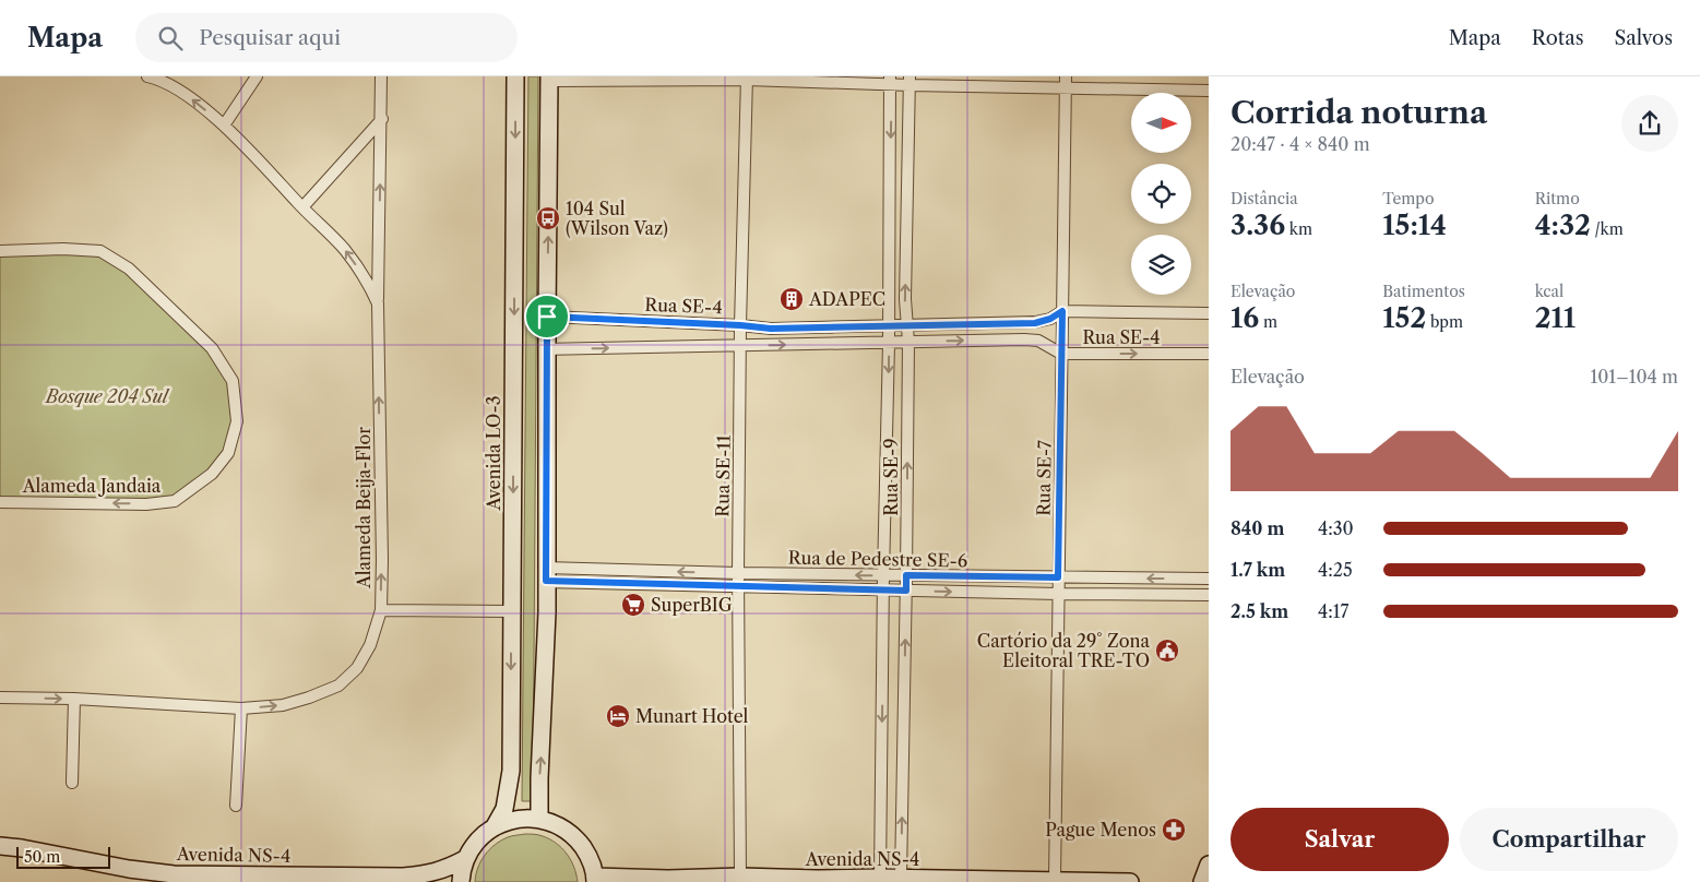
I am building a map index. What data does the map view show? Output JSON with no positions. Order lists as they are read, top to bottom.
{
  "streets": {
    "street": [
      "Rua SE-4",
      "Avenida LO-3",
      "Rua SE-11",
      "Rua SE-9",
      "Rua SE-7",
      "Alameda Jandaia",
      "Alameda Beija-Flor",
      "Rua de Pedestre SE-6",
      "Avenida NS-4"
    ]
  },
  "crossings": [
    ["Rua SE-4", "Rua SE-11"],
    ["Rua SE-4", "Rua SE-9"],
    ["Rua SE-4", "Rua SE-7"],
    ["Rua SE-11", "Rua de Pedestre SE-6"],
    ["Rua SE-11", "Avenida NS-4"],
    ["Rua SE-9", "Rua de Pedestre SE-6"],
    ["Rua SE-9", "Avenida NS-4"],
    ["Rua SE-7", "Rua de Pedestre SE-6"],
    ["Rua SE-7", "Avenida NS-4"]
  ],
  "parks": ["Bosque 204 Sul"],
  "places": {
    "bus stop": ["104 Sul (Wilson Vaz)"],
    "building": ["ADAPEC"],
    "supermarket": ["SuperBIG"],
    "public building": ["Cartório da 29° Zona Eleitoral TRE-TO"],
    "hotel": ["Munart Hotel"],
    "pharmacy": ["Pague Menos"]
  },
  "scale_bar": "50 m",
  "north": "right",
  "page": {
    "header": "Mapa",
    "search": "Pesquisar aqui",
    "nav": ["Mapa", "Rotas", "Salvos"],
    "heading": ["Corrida noturna", "20:47 · 4 × 840 m"],
    "stats": [
      ["Distância", "3.36 km"],
      ["Tempo", "15:14"],
      ["Ritmo", "4:32 /km"],
      ["Elevação", "16 m"],
      ["Batimentos", "152 bpm"],
      ["kcal", "211"]
    ],
    "chart": ["Elevação", "101–104 m"],
    "list": [
      {
        "name": "840 m",
        "note": "4:30"
      },
      {
        "name": "1.7 km",
        "note": "4:25"
      },
      {
        "name": "2.5 km",
        "note": "4:17"
      }
    ],
    "buttons": ["Salvar", "Compartilhar"],
    "scale": "50 m"
  }
}
